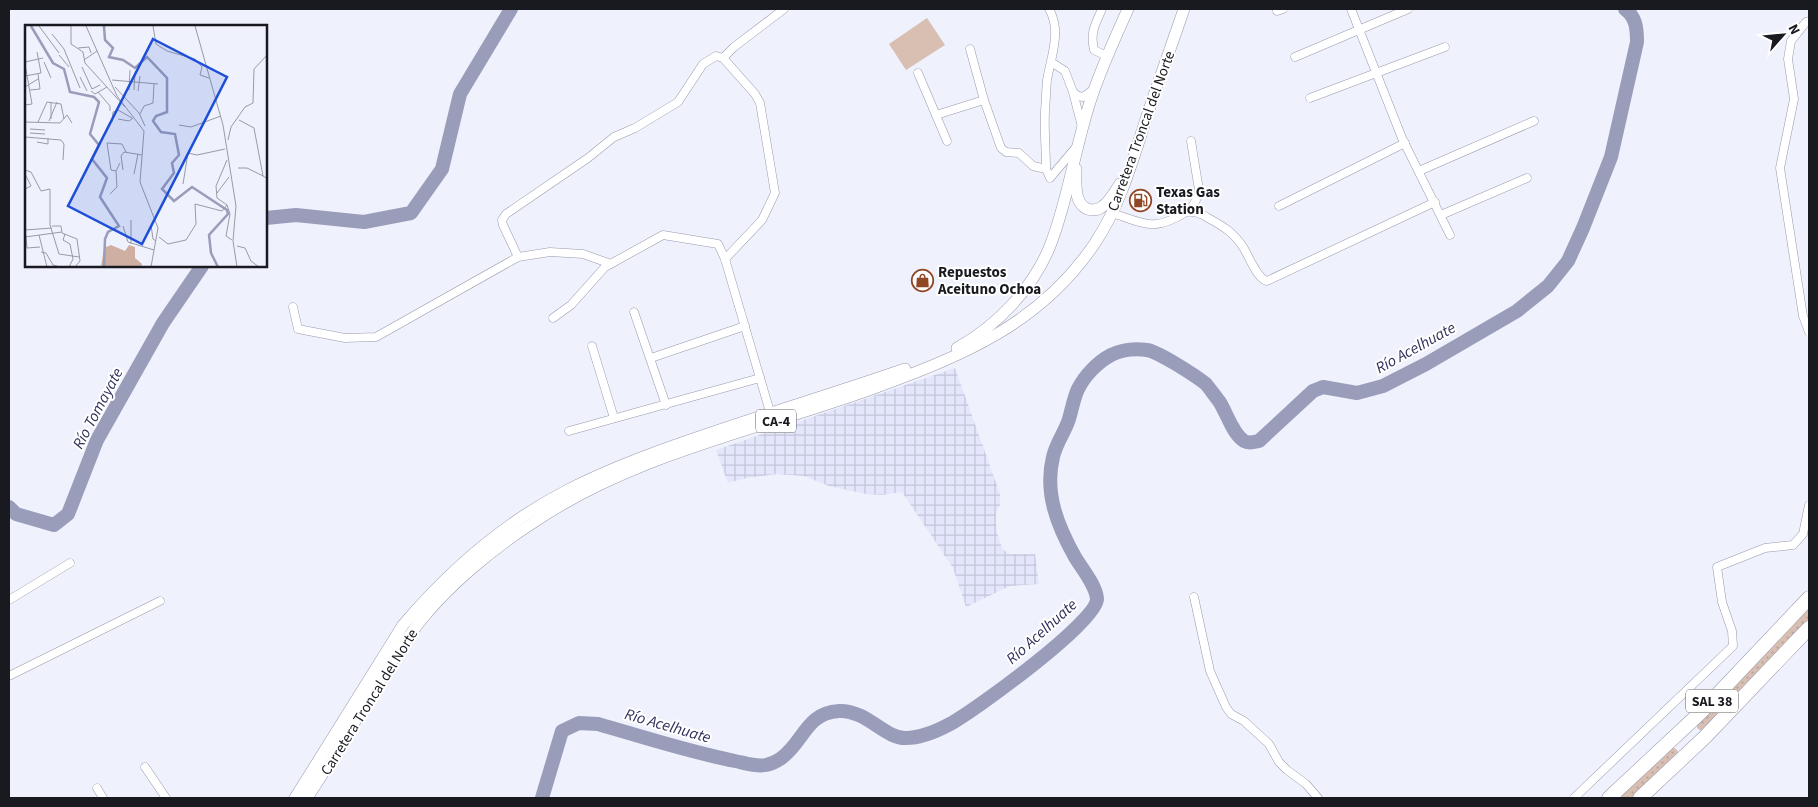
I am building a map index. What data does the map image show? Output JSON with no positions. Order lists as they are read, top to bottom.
{
  "streets": {
    "highway": ["SAL 38"],
    "main road": ["Carretera Troncal del Norte", "CA-4"]
  },
  "water": ["Río Acelhuate", "Río Tomayate"],
  "places": {
    "fuel station": ["Texas Gas Station"],
    "shop": ["Repuestos Aceituno Ochoa"]
  },
  "north": "top right"
}
